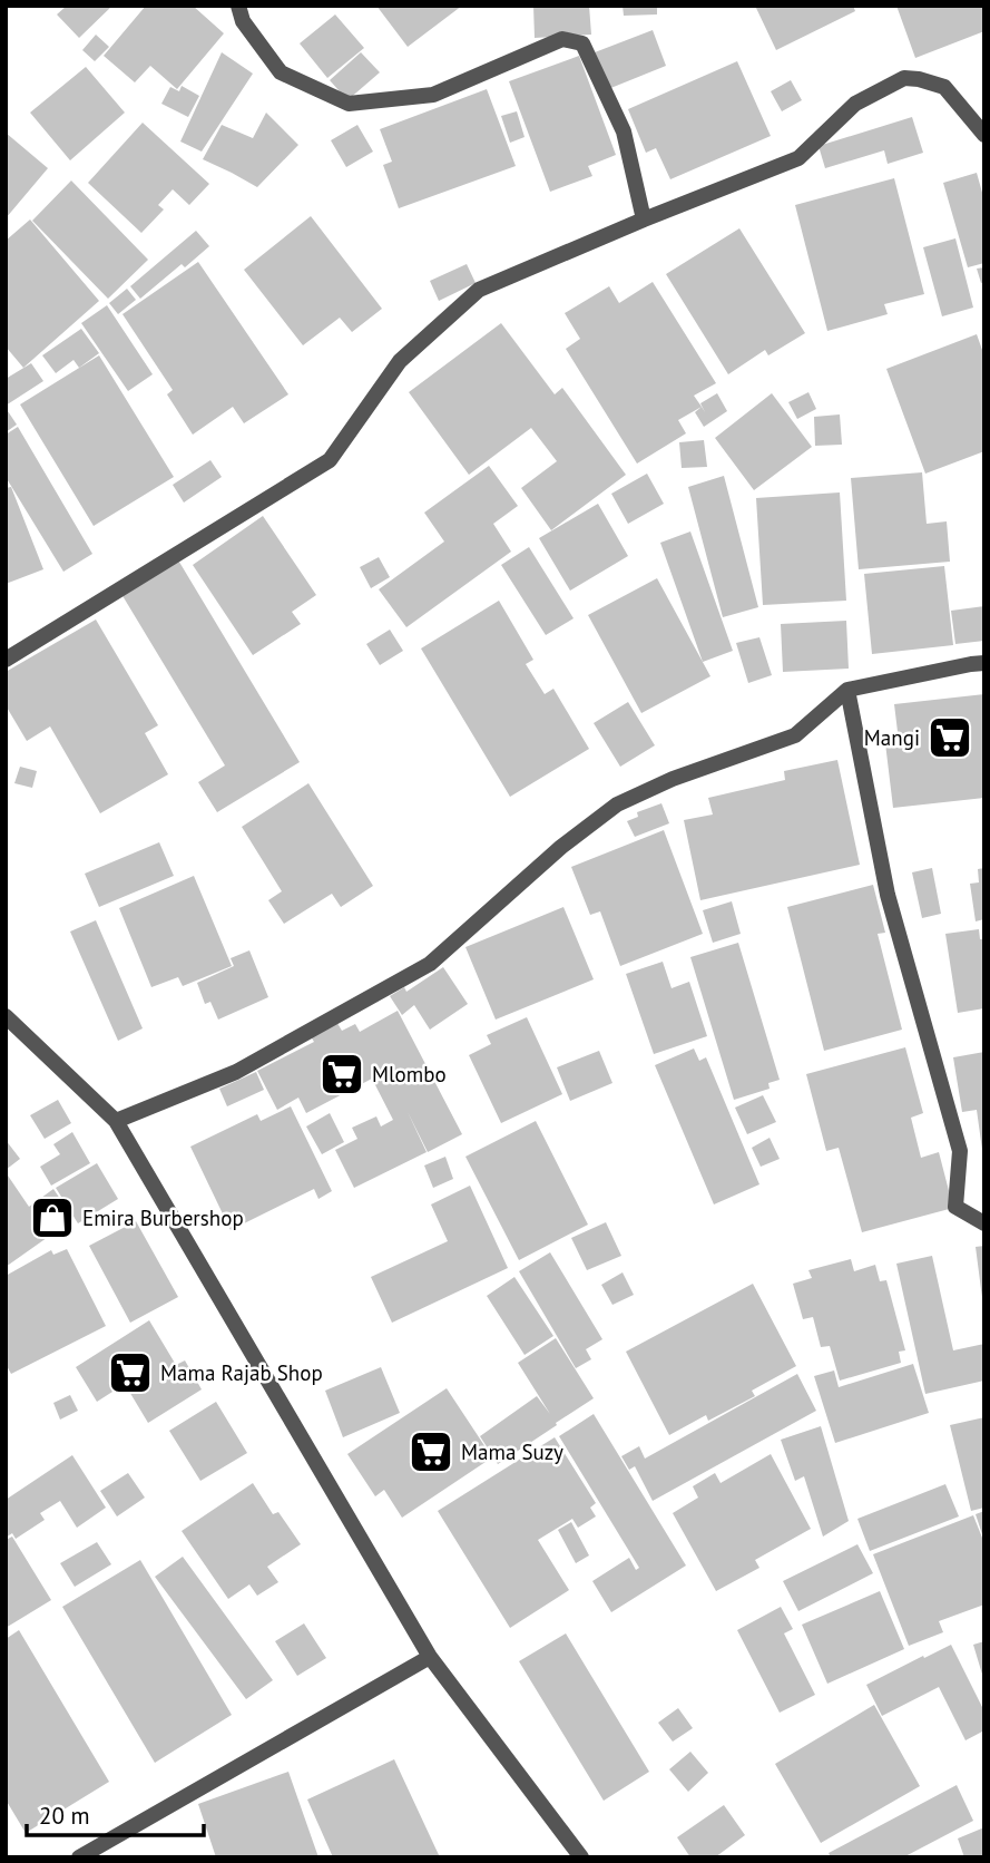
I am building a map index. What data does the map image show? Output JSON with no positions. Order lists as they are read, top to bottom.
{
  "places": {
    "supermarket": [
      "Mangi",
      "Mlombo",
      "Mama Rajab Shop",
      "Mama Suzy"
    ],
    "shop": ["Emira Burbershop"]
  },
  "scale_bar": "20 m"
}
